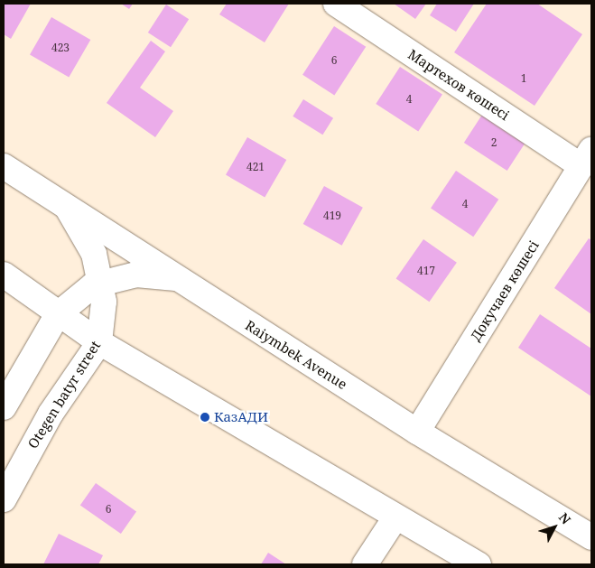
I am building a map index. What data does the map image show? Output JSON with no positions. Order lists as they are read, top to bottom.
{
  "streets": {
    "main road": [
      "Мартехов көшесі",
      "Докучаев көшесі",
      "Raiymbek Avenue",
      "Otegen batyr street"
    ]
  },
  "crossings": [
    ["Мартехов көшесі", "Докучаев көшесі"],
    ["Докучаев көшесі", "Raiymbek Avenue"],
    ["Raiymbek Avenue", "Otegen batyr street"]
  ],
  "places": ["КазАДИ"],
  "house_numbers": [
    "423",
    "6",
    "1",
    "4",
    "2",
    "421",
    "4",
    "419",
    "417",
    "6"
  ],
  "north": "top right"
}
